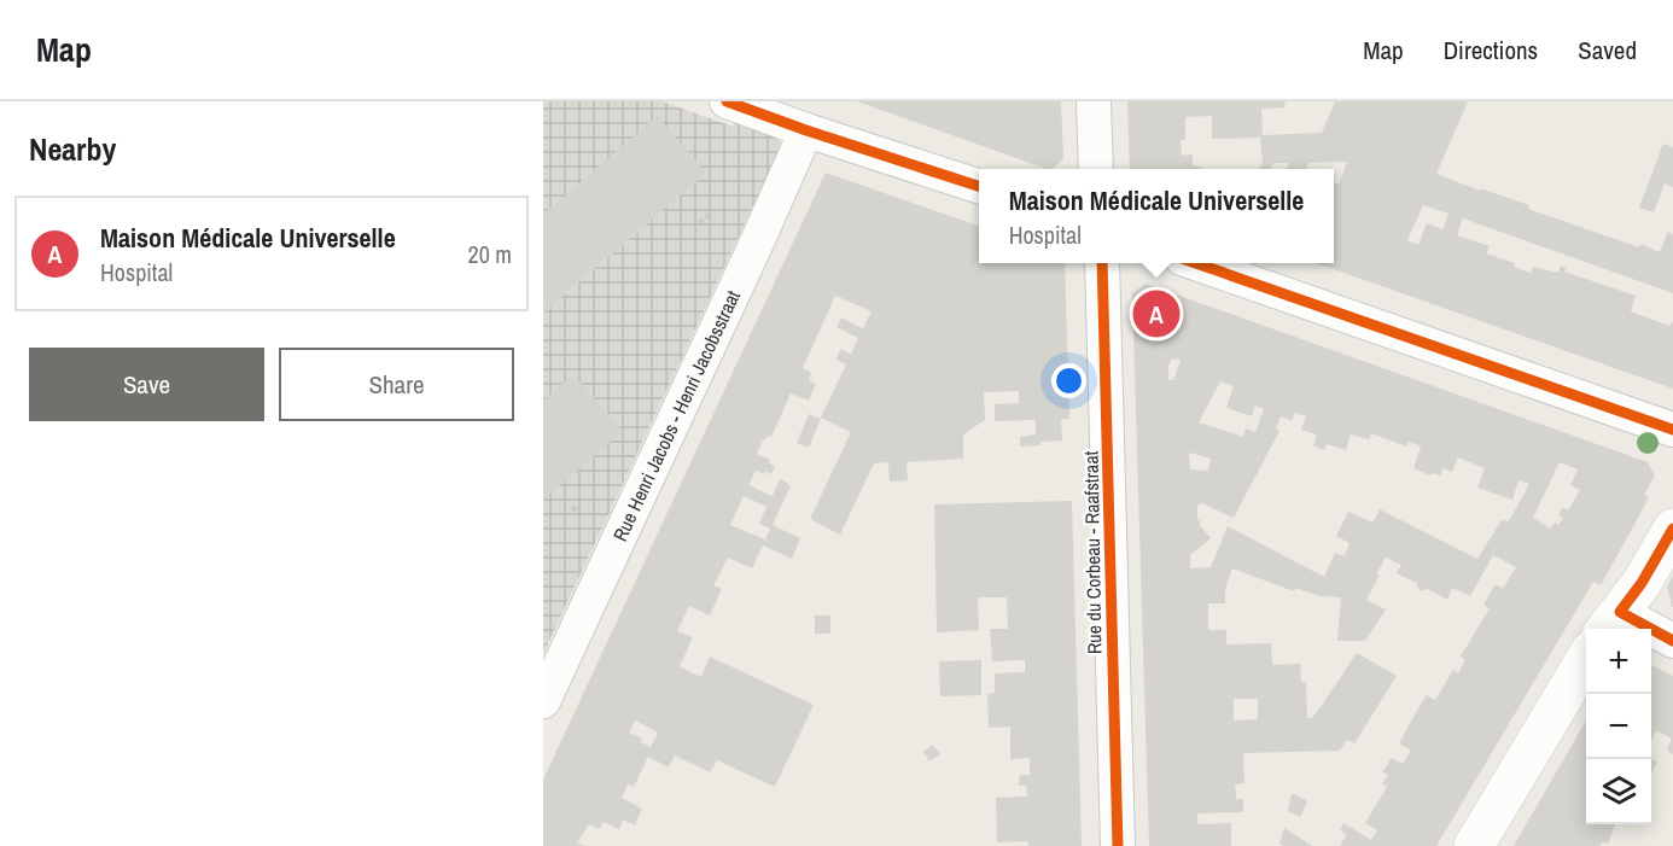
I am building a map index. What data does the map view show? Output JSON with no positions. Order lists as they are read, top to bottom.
{
  "streets": {
    "street": ["Rue Henri Jacobs - Henri Jacobsstraat", "Rue du Corbeau - Raafstraat"]
  },
  "page": {
    "header": "Map",
    "nav": ["Map", "Directions", "Saved"],
    "heading": "Nearby",
    "popup": ["Maison Médicale Universelle", "Hospital"],
    "list": [
      {
        "mark": "A",
        "name": "Maison Médicale Universelle",
        "note": "Hospital",
        "value": "20 m"
      }
    ],
    "pins": "A",
    "buttons": ["Save", "Share"],
    "map_buttons": ["+", "−"]
  }
}
